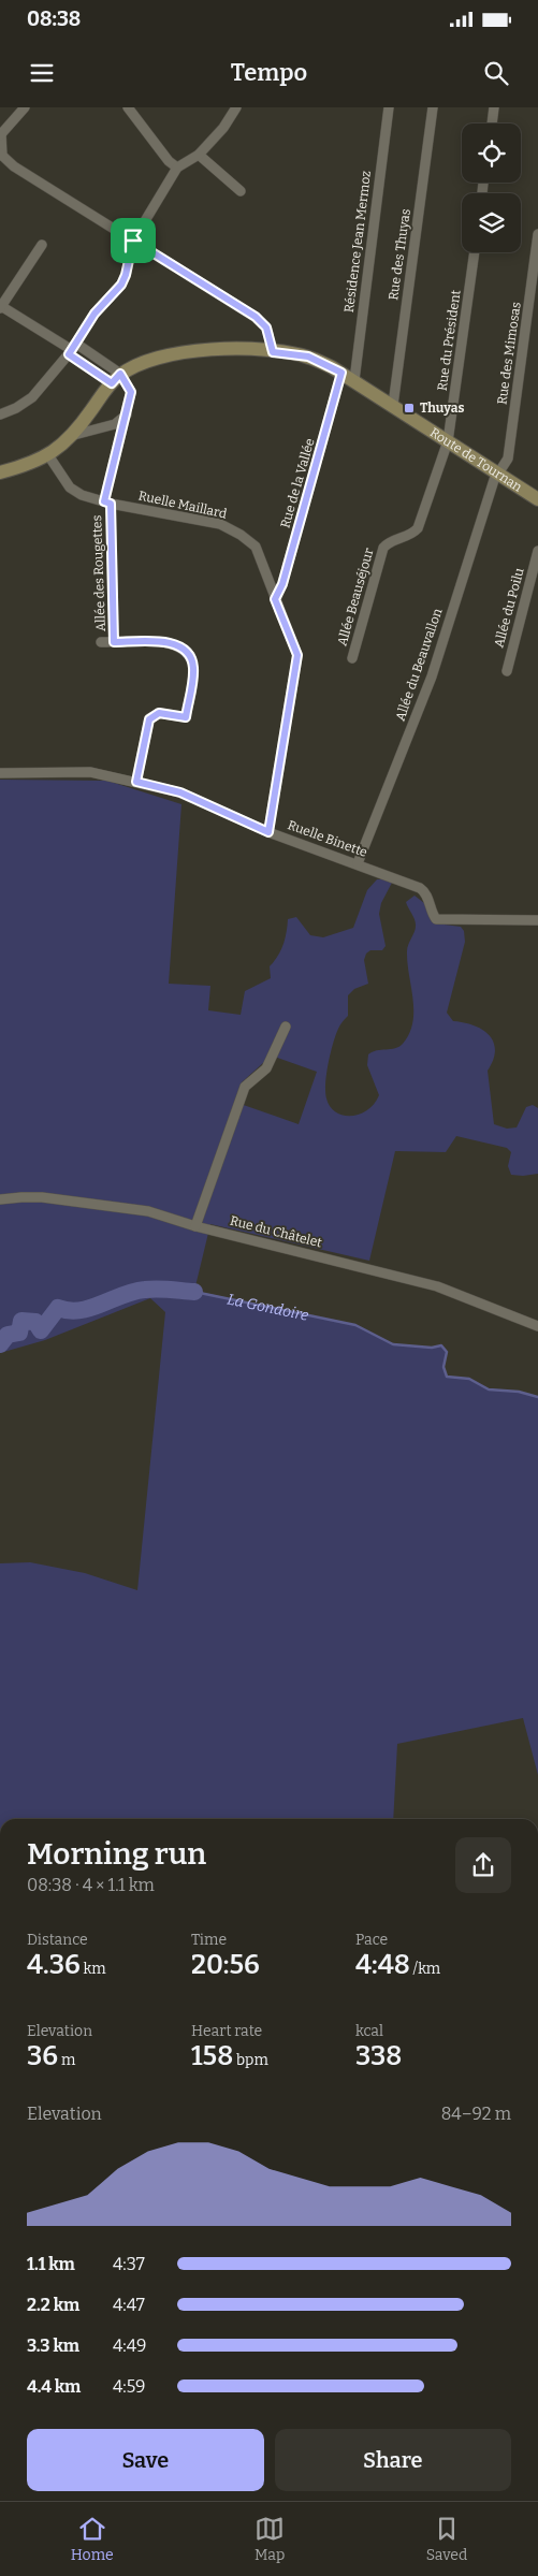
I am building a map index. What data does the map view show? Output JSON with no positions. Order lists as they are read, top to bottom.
{
  "streets": {
    "main road": ["Route de Tournan"],
    "street": [
      "Résidence Jean Mermoz",
      "Rue des Thuyas",
      "Rue du Président",
      "Rue des Mimosas",
      "Rue de la Vallée",
      "Ruelle Maillard",
      "Allée des Rougettes",
      "Allée Beauséjour",
      "Allée du Poilu",
      "Allée du Beauvallon",
      "Ruelle Binette",
      "Rue du Châtelet"
    ]
  },
  "crossings": [
    ["Résidence Jean Mermoz", "Route de Tournan"],
    ["Rue des Thuyas", "Route de Tournan"],
    ["Rue du Président", "Route de Tournan"],
    ["Rue du Président", "Allée Beauséjour"],
    ["Rue des Mimosas", "Route de Tournan"],
    ["Rue des Mimosas", "Allée du Beauvallon"],
    ["Route de Tournan", "Rue de la Vallée"],
    ["Route de Tournan", "Allée des Rougettes"],
    ["Route de Tournan", "Allée Beauséjour"],
    ["Route de Tournan", "Allée du Beauvallon"],
    ["Rue de la Vallée", "Ruelle Maillard"],
    ["Ruelle Maillard", "Allée des Rougettes"],
    ["Ruelle Maillard", "Ruelle Binette"],
    ["Allée des Rougettes", "Ruelle Binette"],
    ["Allée du Beauvallon", "Ruelle Binette"]
  ],
  "water": ["La Gondoire"],
  "places": {
    "transit": ["Thuyas"]
  },
  "page": {
    "status": "08:38",
    "header": "Tempo",
    "heading": ["Morning run", "08:38 · 4 × 1.1 km"],
    "stats": [
      ["Distance", "4.36 km"],
      ["Time", "20:56"],
      ["Pace", "4:48 /km"],
      ["Elevation", "36 m"],
      ["Heart rate", "158 bpm"],
      ["kcal", "338"]
    ],
    "chart": ["Elevation", "84–92 m"],
    "list": [
      {
        "name": "1.1 km",
        "note": "4:37"
      },
      {
        "name": "2.2 km",
        "note": "4:47"
      },
      {
        "name": "3.3 km",
        "note": "4:49"
      },
      {
        "name": "4.4 km",
        "note": "4:59"
      }
    ],
    "buttons": ["Save", "Share"],
    "tabs": ["Home", "Map", "Saved"]
  }
}
